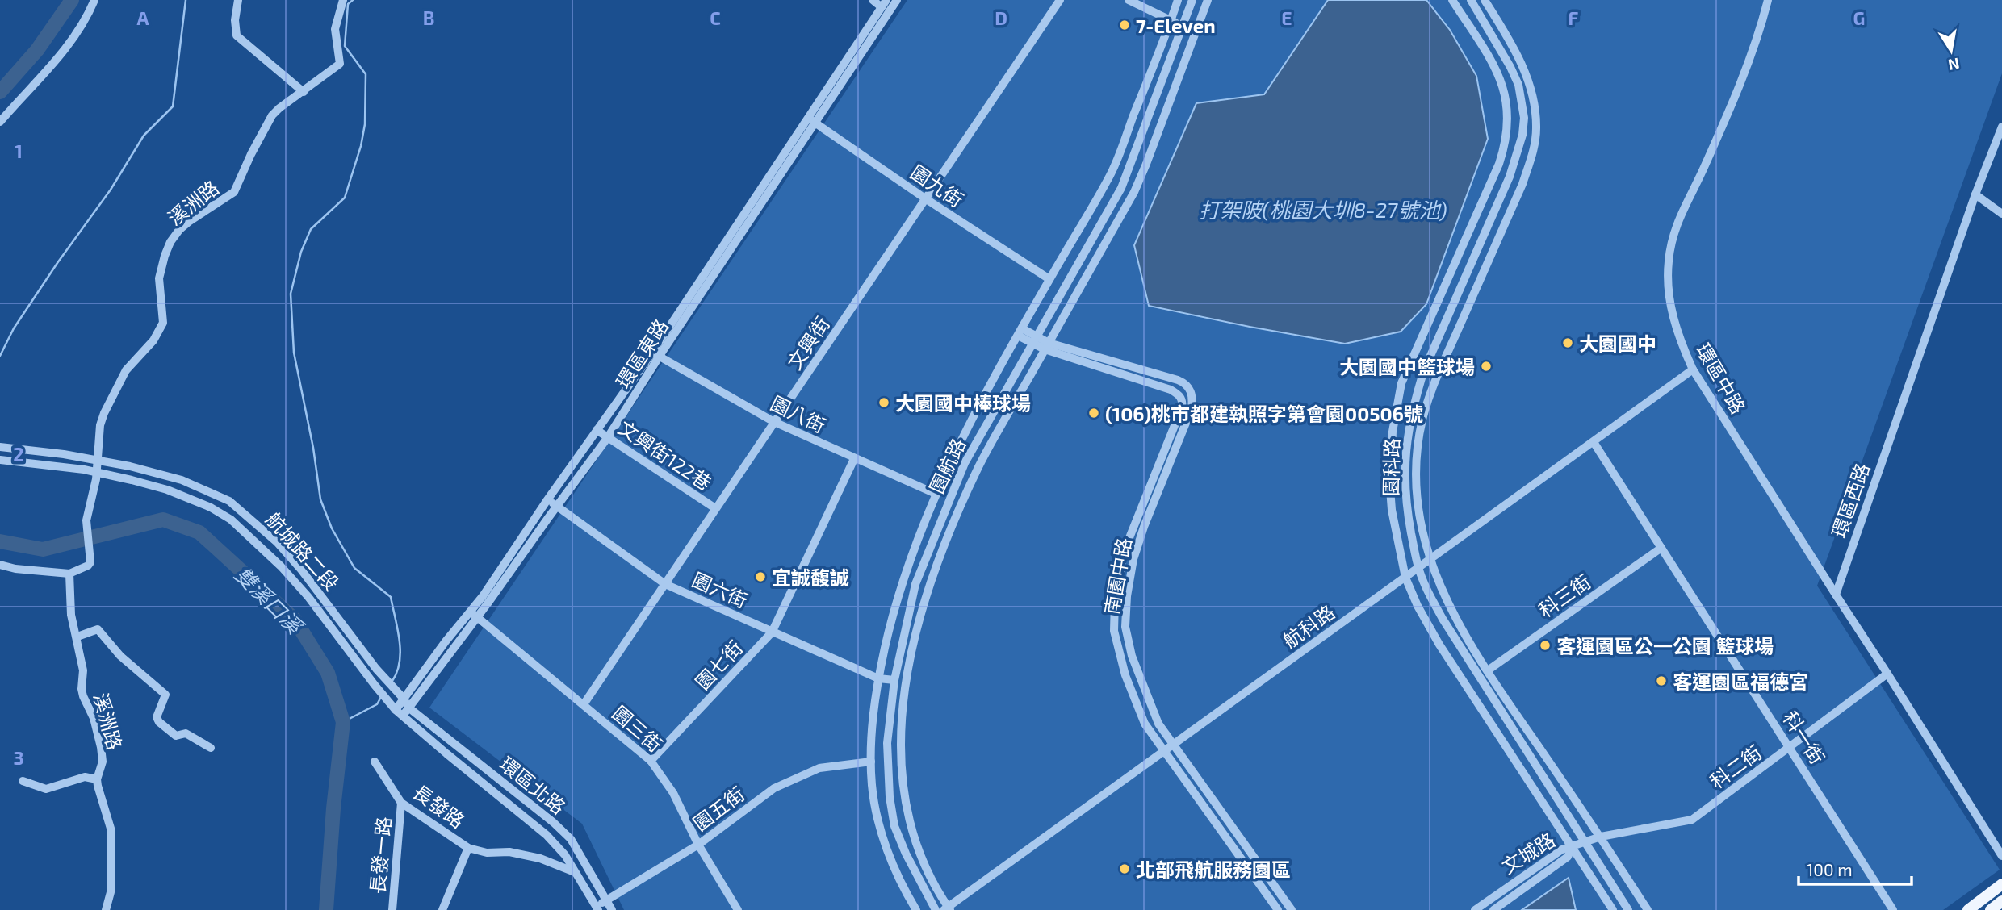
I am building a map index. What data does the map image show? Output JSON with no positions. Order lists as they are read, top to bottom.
{
  "streets": {
    "street": [
      "園九街",
      "溪洲路",
      "文興街",
      "環區東路",
      "環區中路",
      "園八街",
      "文興街122巷",
      "園航路",
      "園科路",
      "環區西路",
      "航城路二段",
      "南園中路",
      "園六街",
      "科三街",
      "航科路",
      "園七街",
      "園三街",
      "科一街",
      "科二街",
      "環區北路",
      "長發路",
      "園五街",
      "文城路",
      "長發一路"
    ]
  },
  "crossings": [
    ["園九街", "文興街"],
    ["園九街", "環區東路"],
    ["溪洲路", "航城路二段"],
    ["文興街", "園八街"],
    ["文興街", "文興街122巷"],
    ["文興街", "園六街"],
    ["文興街", "園三街"],
    ["環區東路", "園八街"],
    ["環區東路", "文興街122巷"],
    ["環區東路", "航城路二段"],
    ["環區東路", "園六街"],
    ["環區東路", "園三街"],
    ["環區東路", "環區北路"],
    ["環區中路", "環區西路"],
    ["環區中路", "航科路"],
    ["園八街", "園七街"],
    ["園航路", "南園中路"],
    ["園航路", "園六街"],
    ["園科路", "航科路"],
    ["園科路", "科二街"],
    ["航城路二段", "環區北路"],
    ["南園中路", "航科路"],
    ["園六街", "園七街"],
    ["科三街", "科一街"],
    ["航科路", "科一街"],
    ["園七街", "園三街"],
    ["園三街", "園五街"],
    ["科一街", "科二街"],
    ["科二街", "文城路"],
    ["環區北路", "園五街"],
    ["長發路", "長發一路"]
  ],
  "water": ["打架陂(桃園大圳8-27號池)", "雙溪口溪"],
  "places": [
    "7-Eleven",
    "大園國中",
    "大園國中籃球場",
    "大園國中棒球場",
    "(106)桃市都建執照字第會園00506號",
    "宜誠馥誠",
    "客運園區公一公園 籃球場",
    "客運園區福德宮",
    "北部飛航服務園區"
  ],
  "scale_bar": "100 m",
  "north": "bottom",
  "grid": {
    "columns": [
      "A",
      "B",
      "C",
      "D",
      "E",
      "F",
      "G"
    ],
    "rows": ["1", "2", "3"]
  }
}
